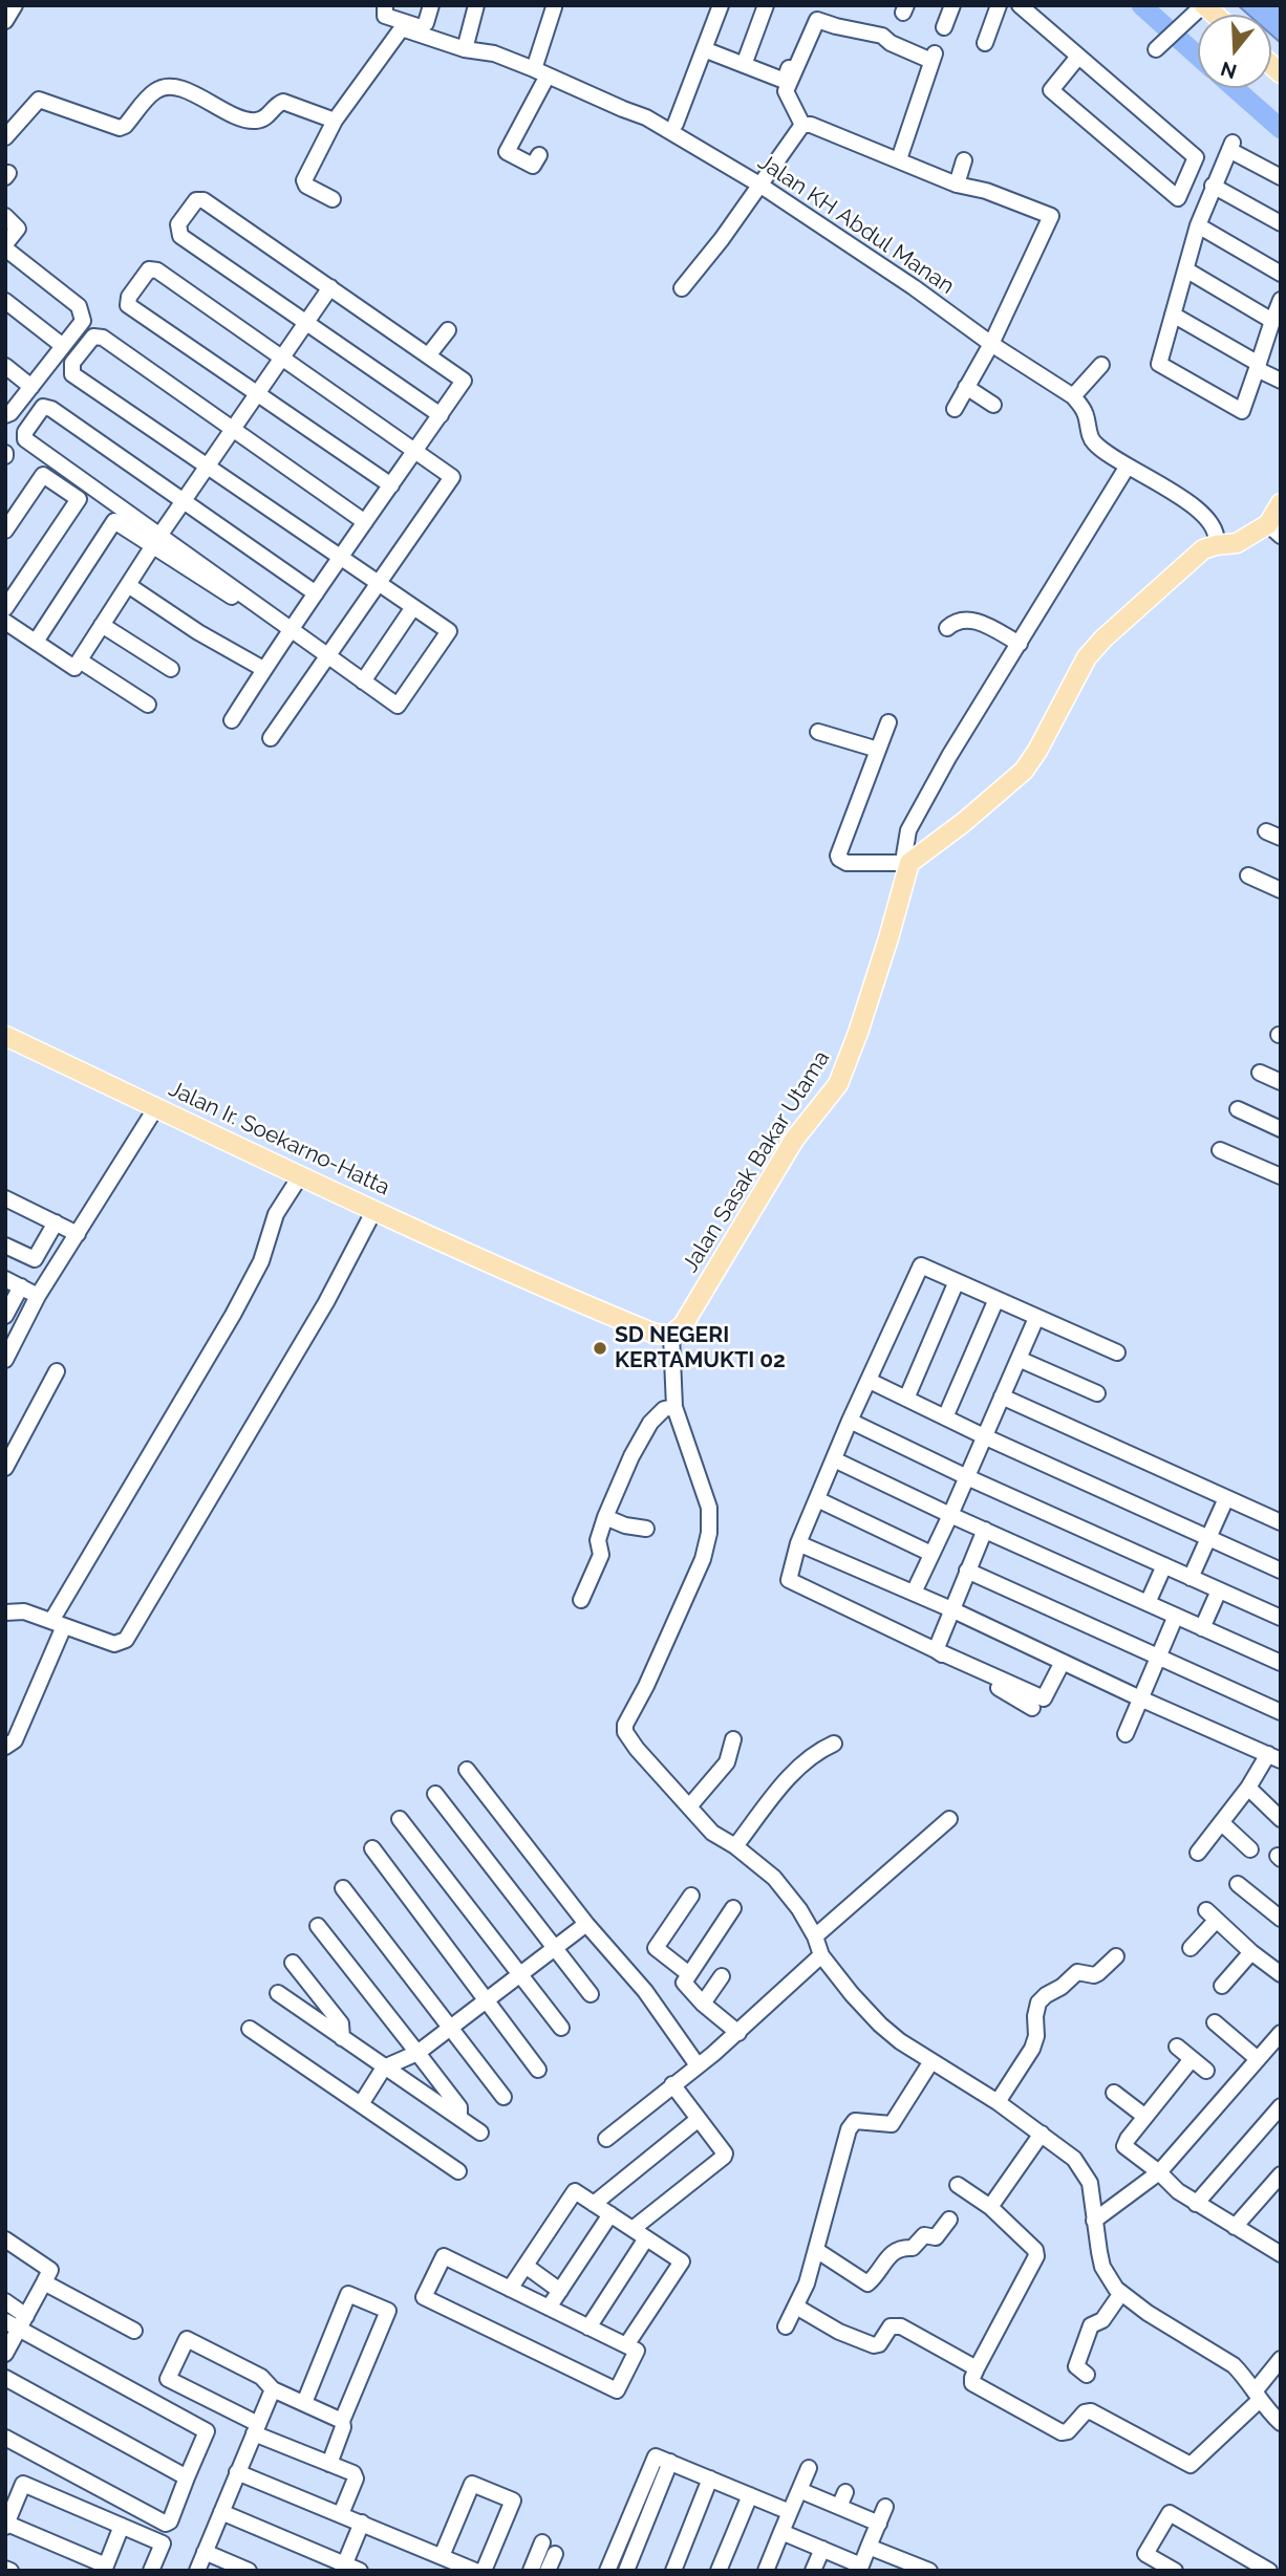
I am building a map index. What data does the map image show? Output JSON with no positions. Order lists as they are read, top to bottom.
{
  "streets": {
    "main road": ["Jalan Ir. Soekarno-Hatta", "Jalan Sasak Bakar Utama"],
    "street": ["Jalan KH Abdul Manan"]
  },
  "crossings": [
    ["Jalan Ir. Soekarno-Hatta", "Jalan Sasak Bakar Utama"]
  ],
  "places": ["SD NEGERI KERTAMUKTI 02"],
  "north": "bottom"
}
